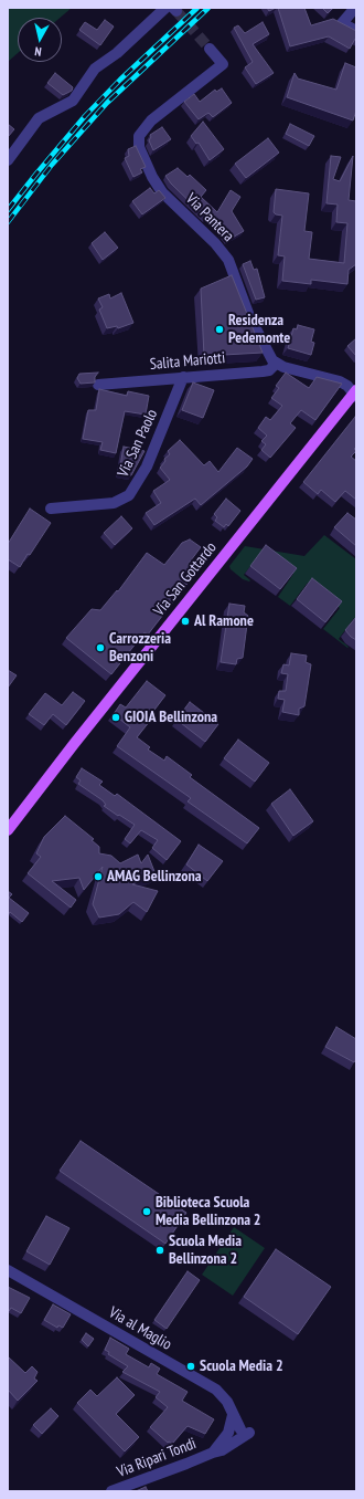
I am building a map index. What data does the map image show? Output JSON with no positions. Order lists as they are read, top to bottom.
{
  "streets": {
    "main road": ["Via San Gottardo"],
    "street": [
      "Via Pantera",
      "Salita Mariotti",
      "Via San Paolo",
      "Via al Maglio",
      "Via Ripari Tondi"
    ]
  },
  "crossings": [
    ["Via Pantera", "Salita Mariotti"],
    ["Salita Mariotti", "Via San Paolo"],
    ["Via al Maglio", "Via Ripari Tondi"]
  ],
  "places": [
    "Residenza Pedemonte",
    "Al Ramone",
    "Carrozzeria Benzoni",
    "GIOIA Bellinzona",
    "AMAG Bellinzona",
    "Biblioteca Scuola Media Bellinzona 2",
    "Scuola Media Bellinzona 2",
    "Scuola Media 2"
  ],
  "north": "bottom"
}
